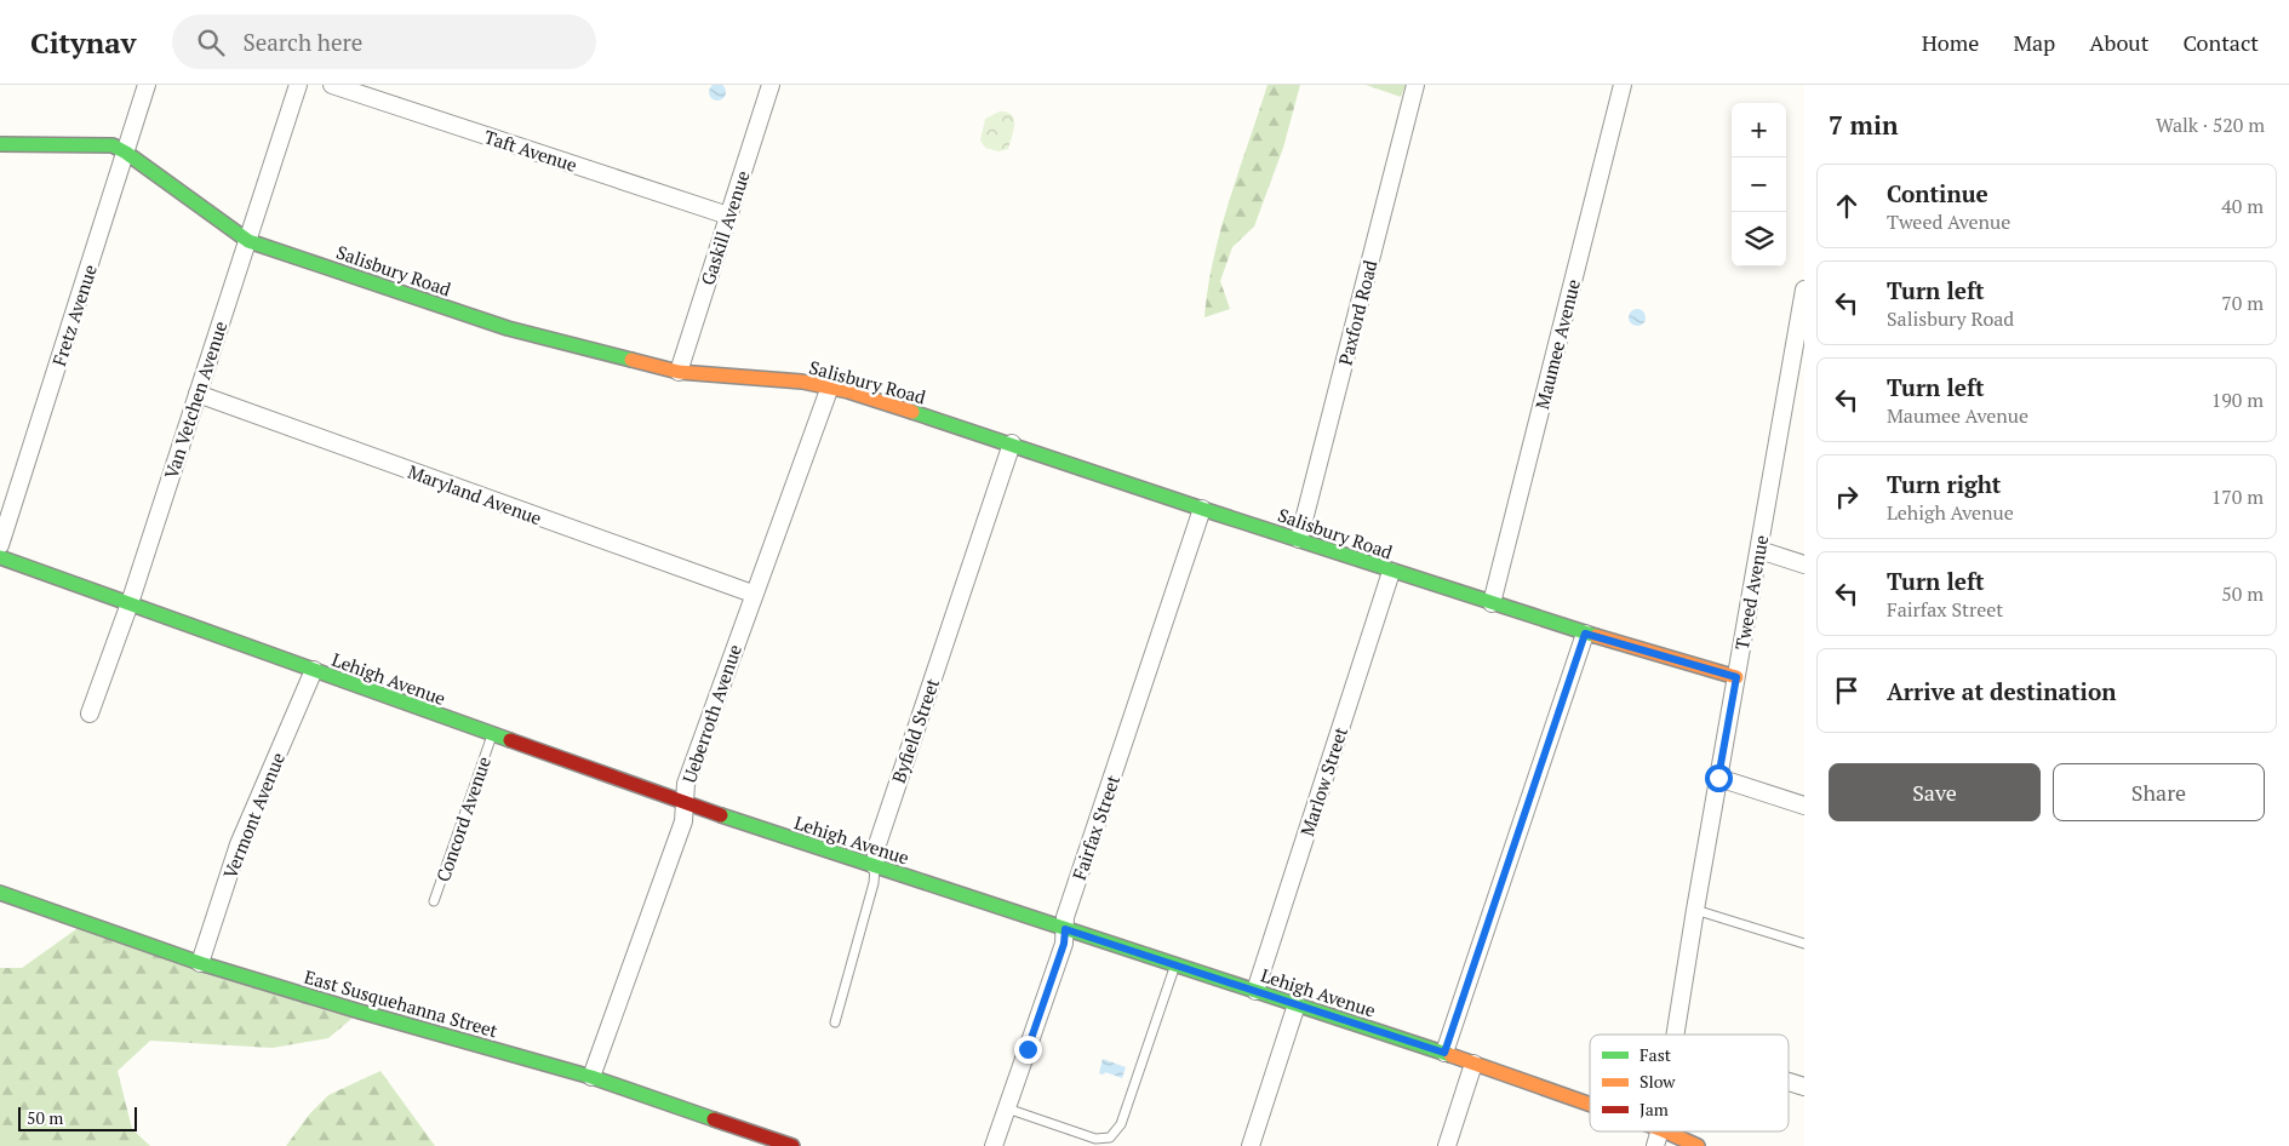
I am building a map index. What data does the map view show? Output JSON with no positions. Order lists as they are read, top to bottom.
{
  "streets": {
    "street": [
      "Taft Avenue",
      "Gaskill Avenue",
      "Salisbury Road",
      "Paxford Road",
      "Fretz Avenue",
      "Maumee Avenue",
      "Van Vetchen Avenue",
      "Maryland Avenue",
      "Tweed Avenue",
      "Lehigh Avenue",
      "Ueberroth Avenue",
      "Byfield Street",
      "Marlow Street",
      "Vermont Avenue",
      "Fairfax Street",
      "East Susquehanna Street"
    ],
    "lane": ["Concord Avenue"]
  },
  "crossings": [
    ["Taft Avenue", "Gaskill Avenue"],
    ["Gaskill Avenue", "Salisbury Road"],
    ["Salisbury Road", "Paxford Road"],
    ["Salisbury Road", "Fretz Avenue"],
    ["Salisbury Road", "Maumee Avenue"],
    ["Salisbury Road", "Van Vetchen Avenue"],
    ["Salisbury Road", "Tweed Avenue"],
    ["Salisbury Road", "Ueberroth Avenue"],
    ["Salisbury Road", "Byfield Street"],
    ["Salisbury Road", "Marlow Street"],
    ["Salisbury Road", "Fairfax Street"],
    ["Van Vetchen Avenue", "Maryland Avenue"],
    ["Van Vetchen Avenue", "Lehigh Avenue"],
    ["Maryland Avenue", "Ueberroth Avenue"],
    ["Lehigh Avenue", "Ueberroth Avenue"],
    ["Lehigh Avenue", "Byfield Street"],
    ["Lehigh Avenue", "Marlow Street"],
    ["Lehigh Avenue", "Vermont Avenue"],
    ["Lehigh Avenue", "Concord Avenue"],
    ["Lehigh Avenue", "Fairfax Street"],
    ["Ueberroth Avenue", "East Susquehanna Street"],
    ["Vermont Avenue", "East Susquehanna Street"]
  ],
  "legend": ["Fast", "Slow", "Jam"],
  "scale_bar": "50 m",
  "page": {
    "header": "Citynav",
    "search": "Search here",
    "nav": [
      "Home",
      "Map",
      "About",
      "Contact"
    ],
    "heading": ["7 min", "Walk · 520 m"],
    "map_buttons": ["+", "−"],
    "list": [
      ["Continue", "Tweed Avenue", "40 m"],
      ["Turn left", "Salisbury Road", "70 m"],
      ["Turn left", "Maumee Avenue", "190 m"],
      ["Turn right", "Lehigh Avenue", "170 m"],
      ["Turn left", "Fairfax Street", "50 m"],
      "Arrive at destination"
    ],
    "buttons": ["Save", "Share"],
    "scale": "50 m"
  }
}
